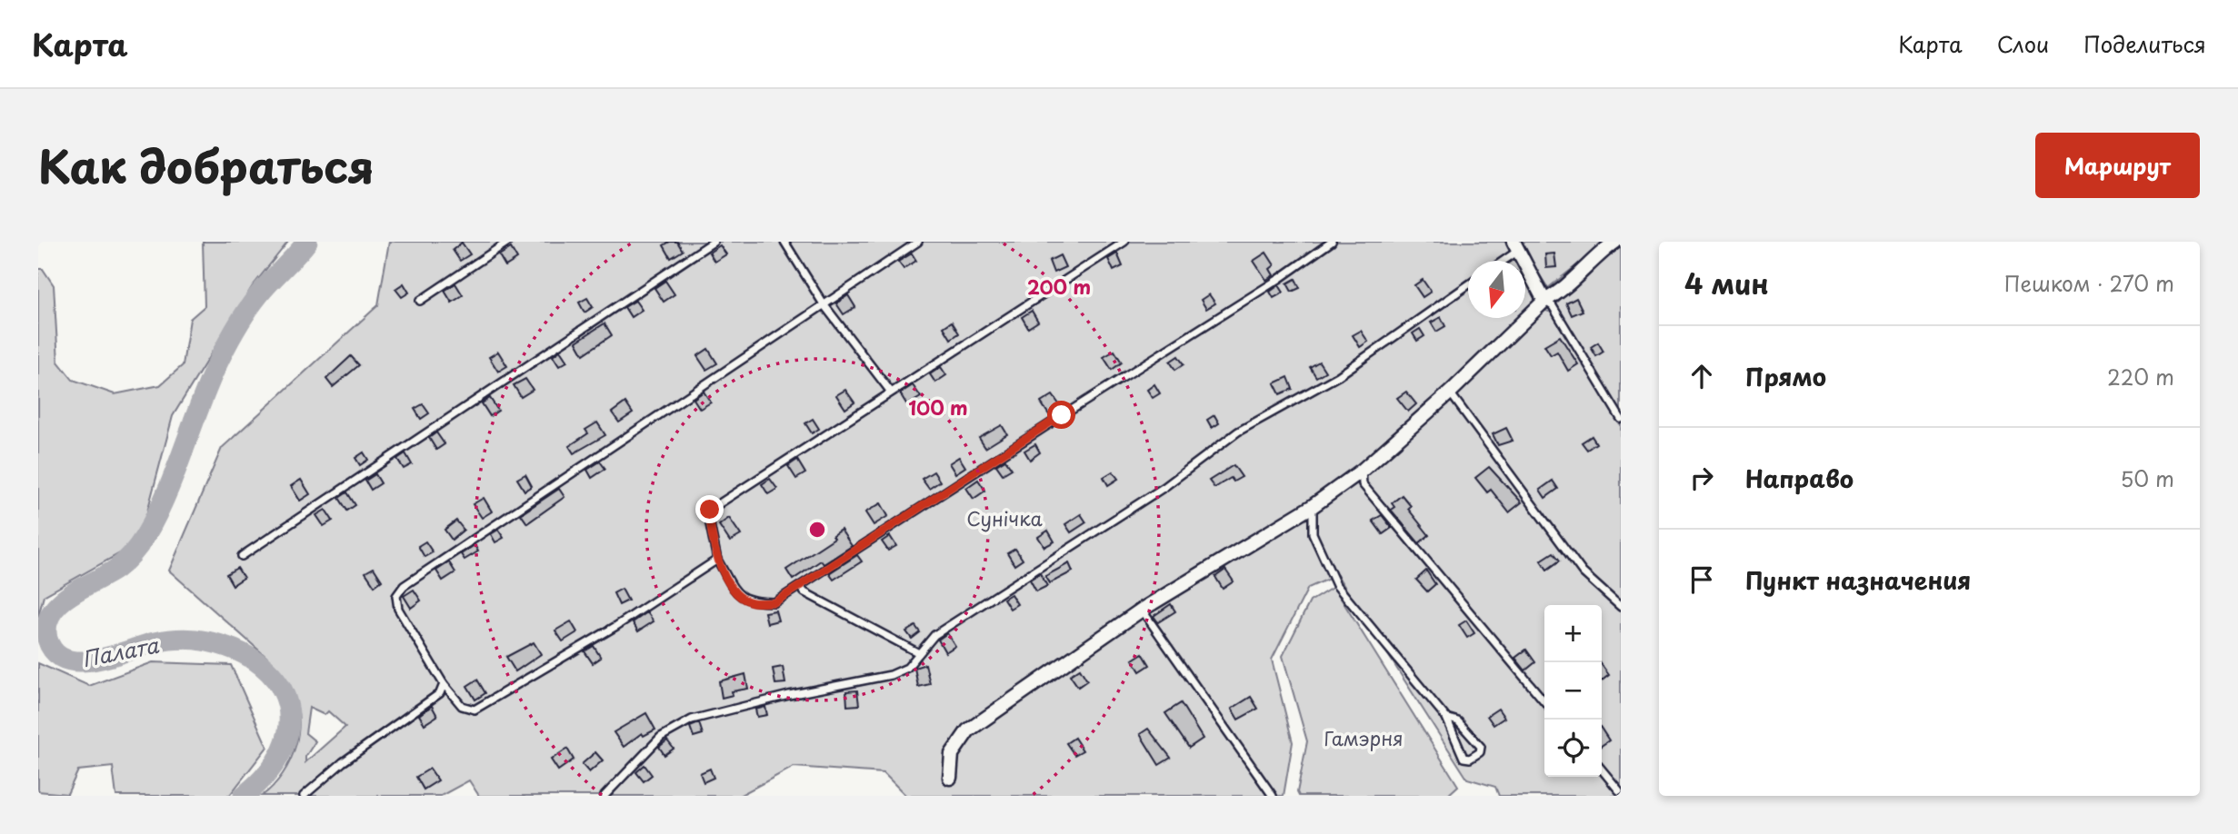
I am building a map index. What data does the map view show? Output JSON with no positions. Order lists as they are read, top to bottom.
{
  "water": ["Палата"],
  "parks": ["Сунічка", "Гамэрня"],
  "north": "bottom",
  "page": {
    "header": "Карта",
    "nav": ["Карта", "Слои", "Поделиться"],
    "title": "Как добраться",
    "buttons": "Маршрут",
    "heading": ["4 мин", "Пешком · 270 m"],
    "list": [
      ["Прямо", "220 m"],
      ["Направо", "50 m"],
      "Пункт назначения"
    ],
    "map_buttons": ["+", "−"]
  },
  "rings": ["200 m", "100 m"]
}
